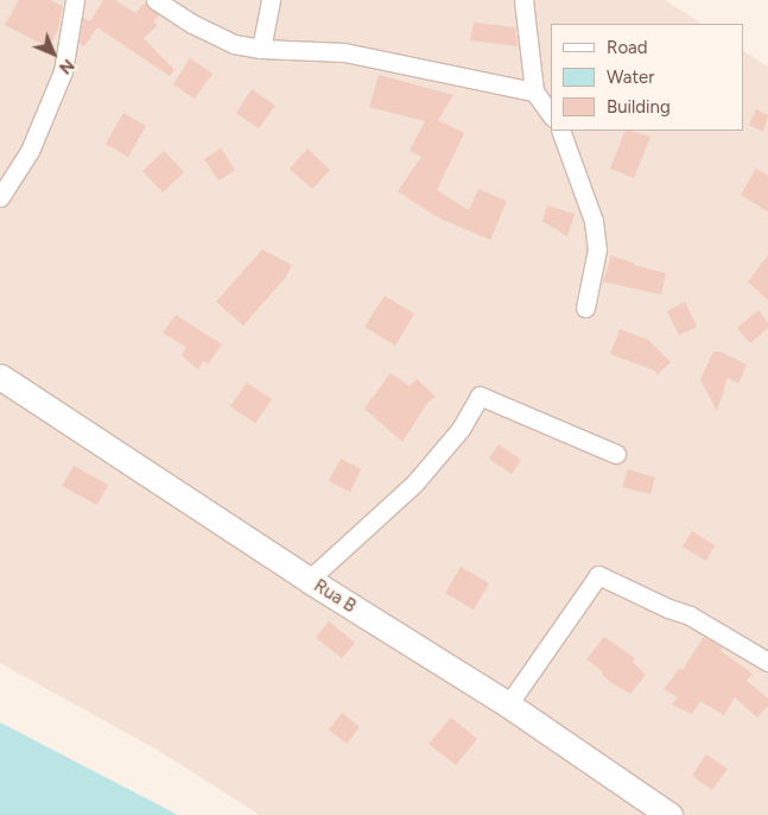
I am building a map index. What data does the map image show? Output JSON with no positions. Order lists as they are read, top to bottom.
{
  "streets": {
    "main road": ["Rua B"]
  },
  "legend": ["Road", "Water", "Building"],
  "north": "bottom right"
}
